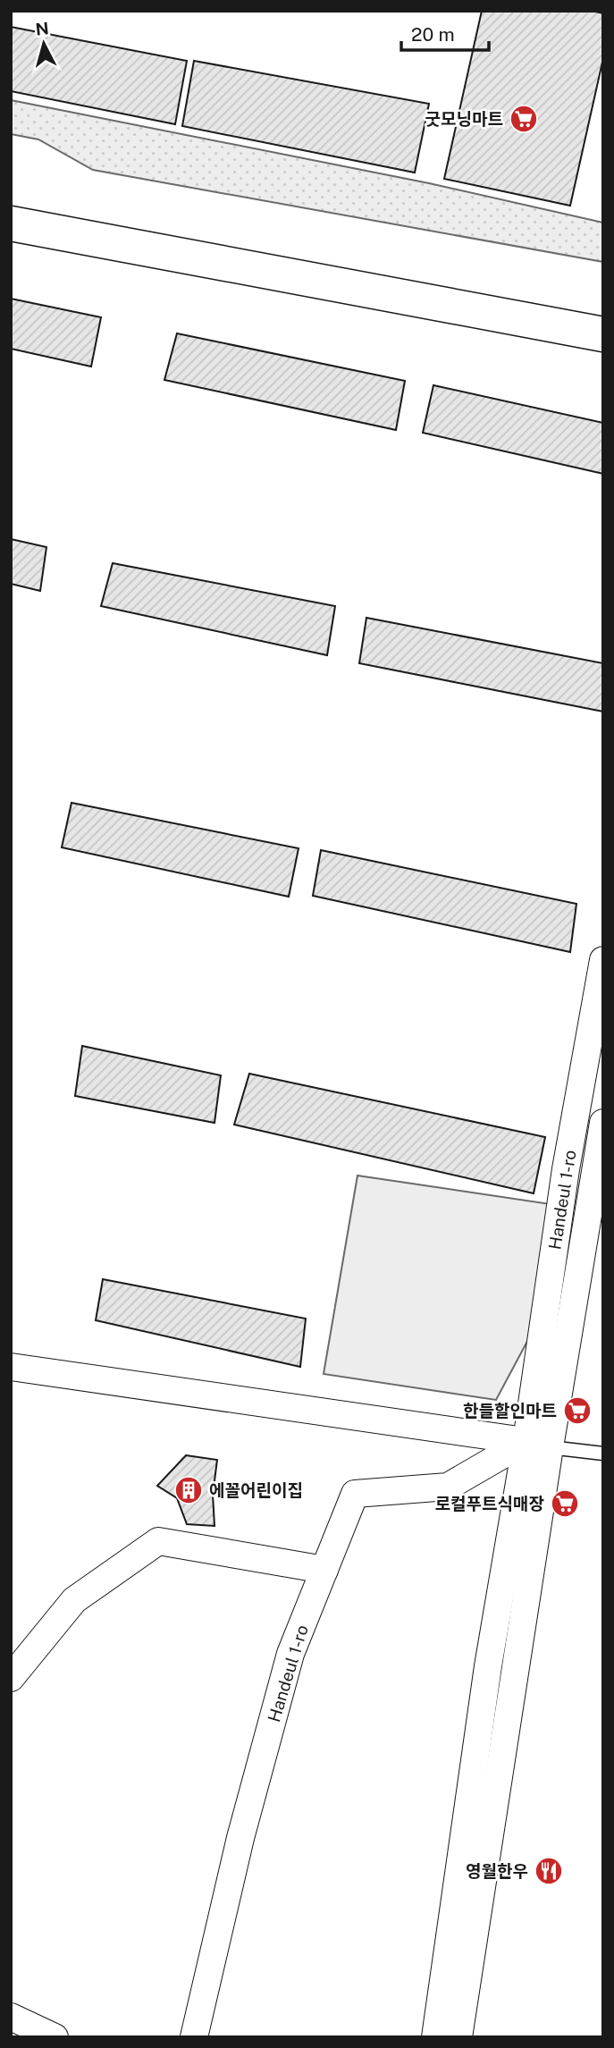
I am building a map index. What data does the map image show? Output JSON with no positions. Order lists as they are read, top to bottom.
{
  "streets": {
    "street": ["Handeul 1-ro"]
  },
  "places": {
    "supermarket": ["굿모닝마트", "한들할인마트", "로컬푸트식매장"],
    "building": ["에꼴어린이집"],
    "restaurant": ["영월한우"]
  },
  "scale_bar": "20 m",
  "north": "top"
}
